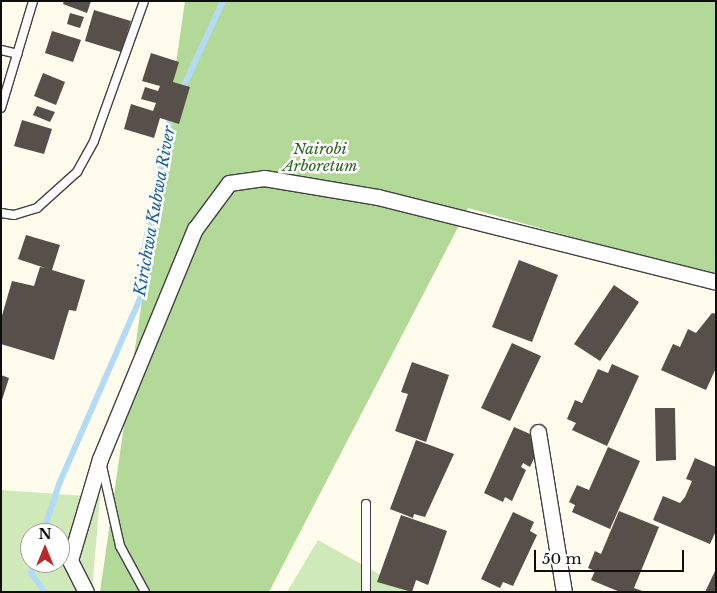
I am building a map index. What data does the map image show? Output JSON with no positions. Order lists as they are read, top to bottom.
{
  "water": ["Kirichwa Kubwa River"],
  "parks": ["Nairobi Arboretum"],
  "scale_bar": "50 m",
  "north": "top"
}
